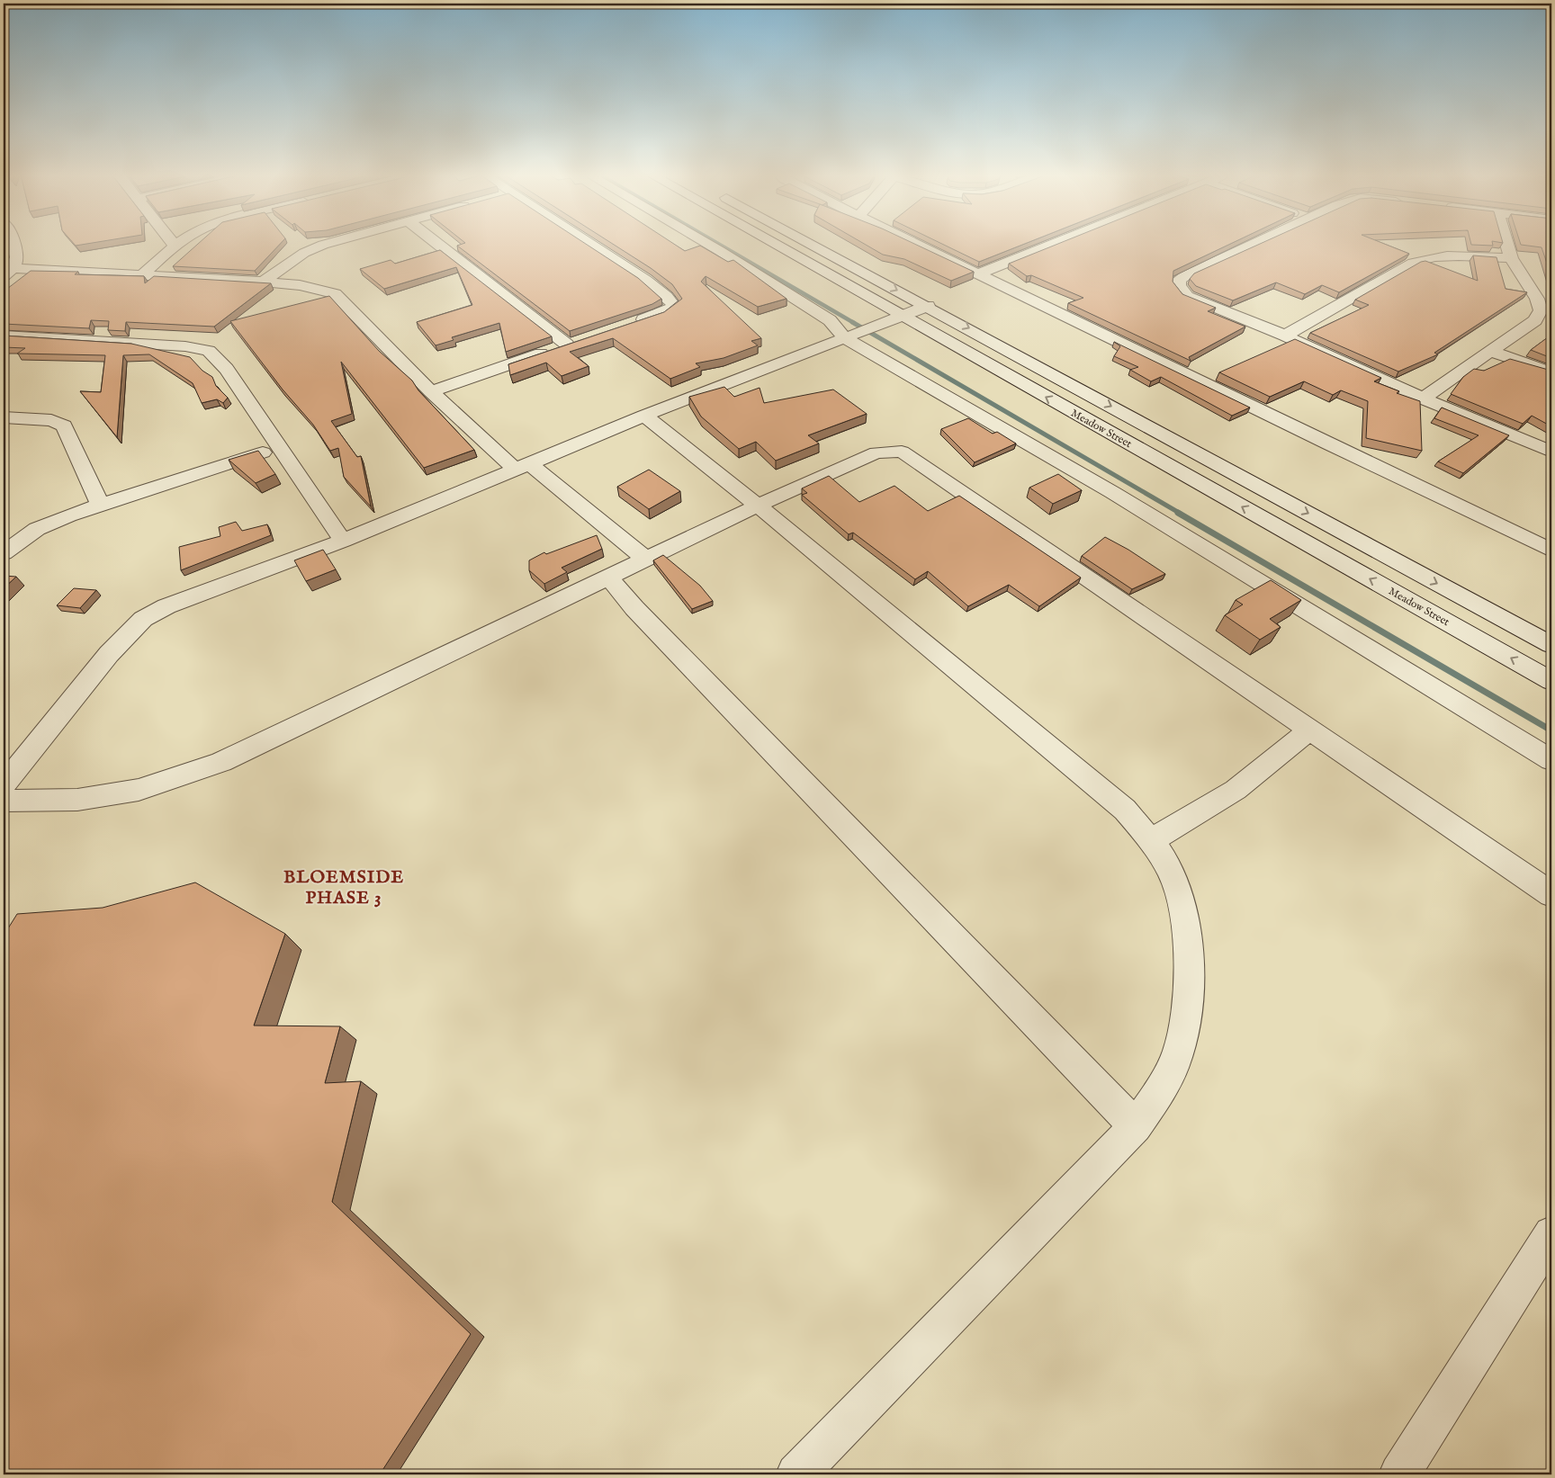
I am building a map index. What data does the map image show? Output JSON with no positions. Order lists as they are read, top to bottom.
{
  "streets": {
    "street": ["Meadow Street"]
  },
  "districts": ["BLOEMSIDE PHASE 3"]
}
